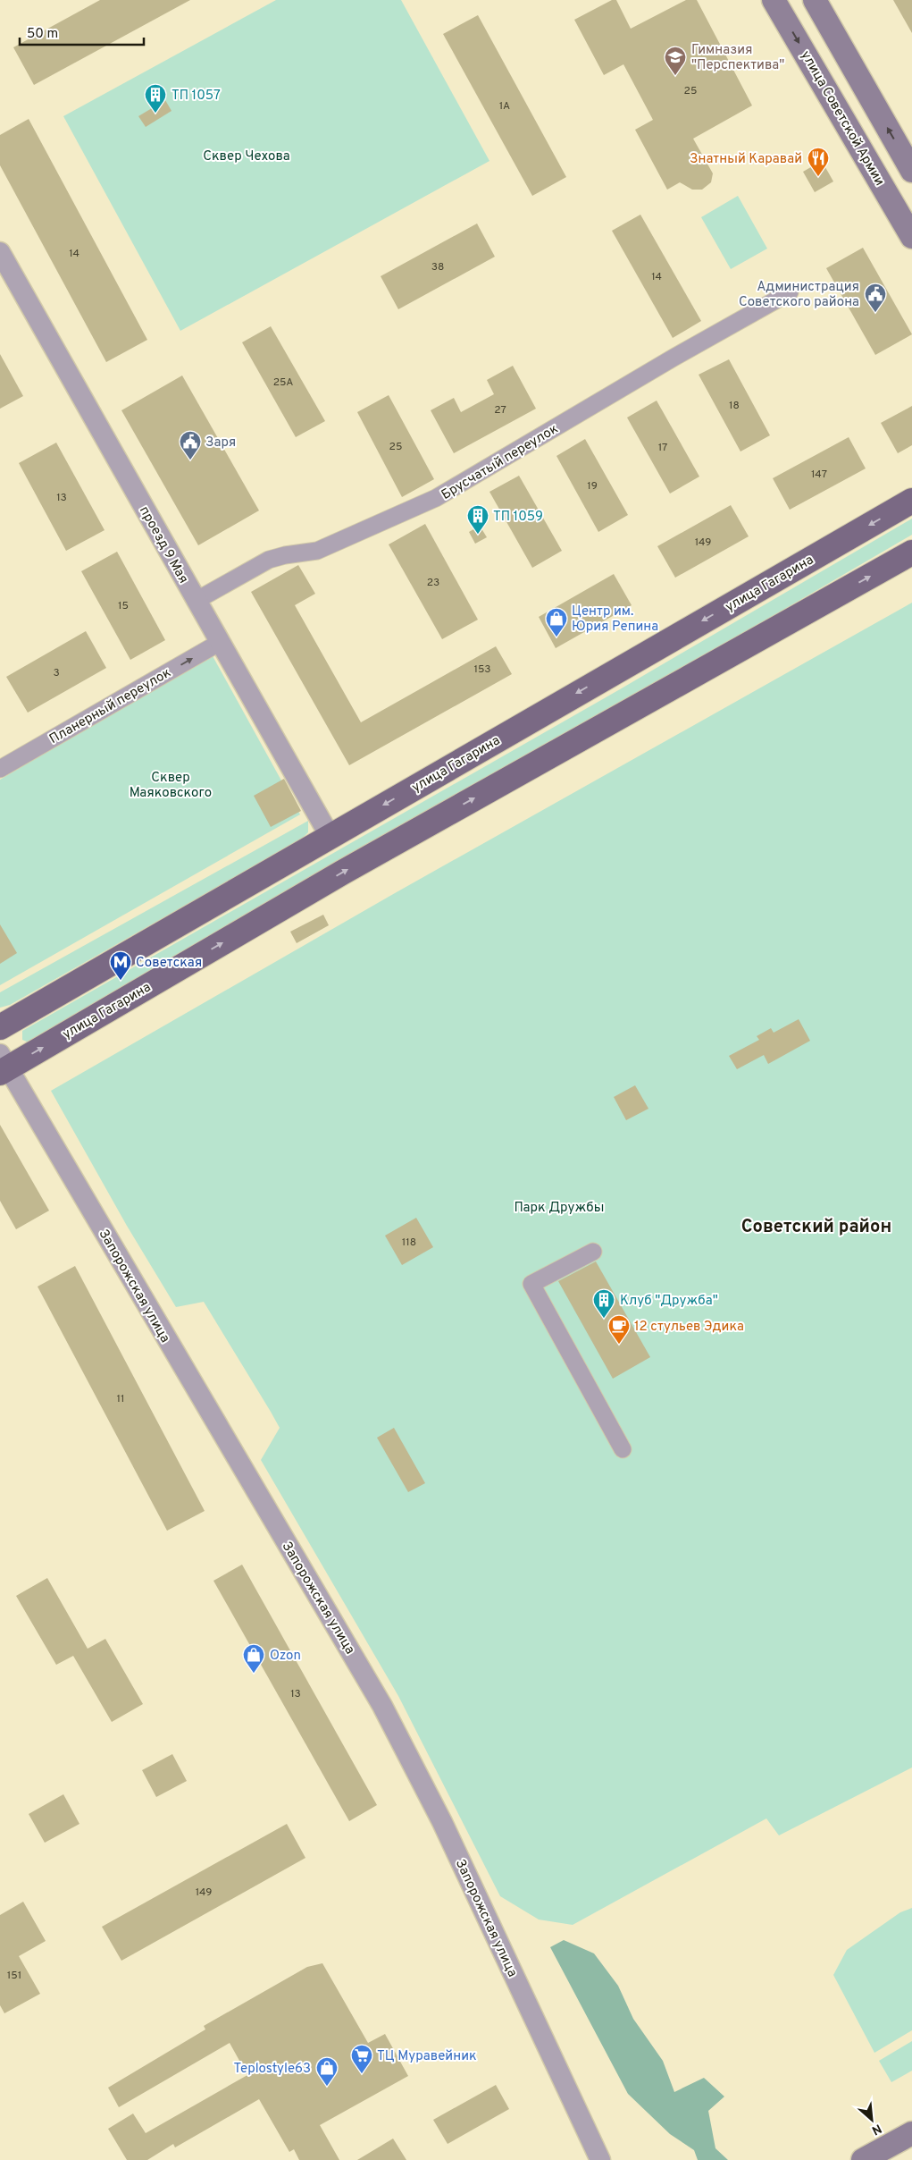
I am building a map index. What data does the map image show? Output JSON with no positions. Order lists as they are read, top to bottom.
{
  "streets": {
    "main road": ["улица Советской Армии", "улица Гагарина"],
    "street": [
      "Брусчатый переулок",
      "проезд 9 Мая",
      "Планерный переулок",
      "Запорожская улица"
    ]
  },
  "crossings": [
    ["Брусчатый переулок", "проезд 9 Мая"],
    ["проезд 9 Мая", "улица Гагарина"],
    ["проезд 9 Мая", "Планерный переулок"],
    ["улица Гагарина", "Запорожская улица"]
  ],
  "one_way": ["Планерный переулок"],
  "districts": ["Советский район"],
  "parks": ["Сквер Чехова", "Сквер Маяковского", "Парк Дружбы"],
  "places": {
    "school or university": ["Гимназия \"Перспектива\""],
    "building": ["ТП 1057", "ТП 1059", "Клуб \"Дружба\""],
    "restaurant": ["Знатный Каравай"],
    "public building": ["Администрация Советского района", "Заря"],
    "shop": ["Центр им. Юрия Репина", "Ozon", "Teplostyle63"],
    "metro station": ["Советская"],
    "cafe": ["12 стульев Эдика"],
    "supermarket": ["ТЦ Муравейник"]
  },
  "house_numbers": [
    "25",
    "1А",
    "14",
    "38",
    "14",
    "25А",
    "18",
    "27",
    "25",
    "17",
    "147",
    "19",
    "13",
    "149",
    "23",
    "15",
    "153",
    "3",
    "118",
    "11",
    "13",
    "149",
    "151"
  ],
  "scale_bar": "50 m",
  "north": "bottom right"
}
